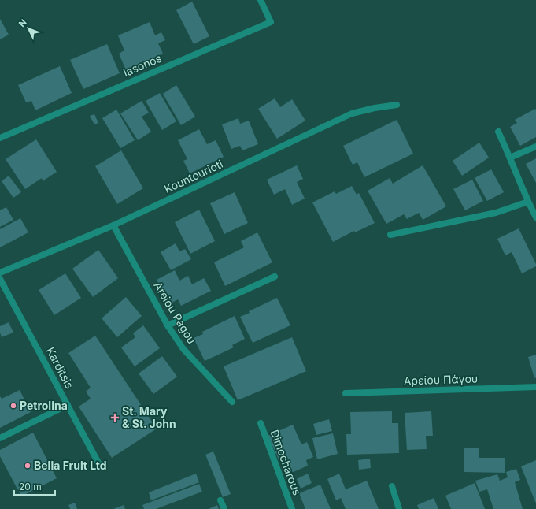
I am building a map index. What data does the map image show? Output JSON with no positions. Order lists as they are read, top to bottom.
{
  "streets": {
    "street": [
      "Iasonos",
      "Kountourioti",
      "Areiou Pagou",
      "Karditsis",
      "Αρείου Πάγου",
      "Dimocharous"
    ]
  },
  "crossings": [
    ["Kountourioti", "Areiou Pagou"]
  ],
  "places": {
    "other": ["Petrolina", "Bella Fruit Ltd"],
    "health": ["St. Mary & St. John"]
  },
  "scale_bar": "20 m",
  "north": "top left"
}
